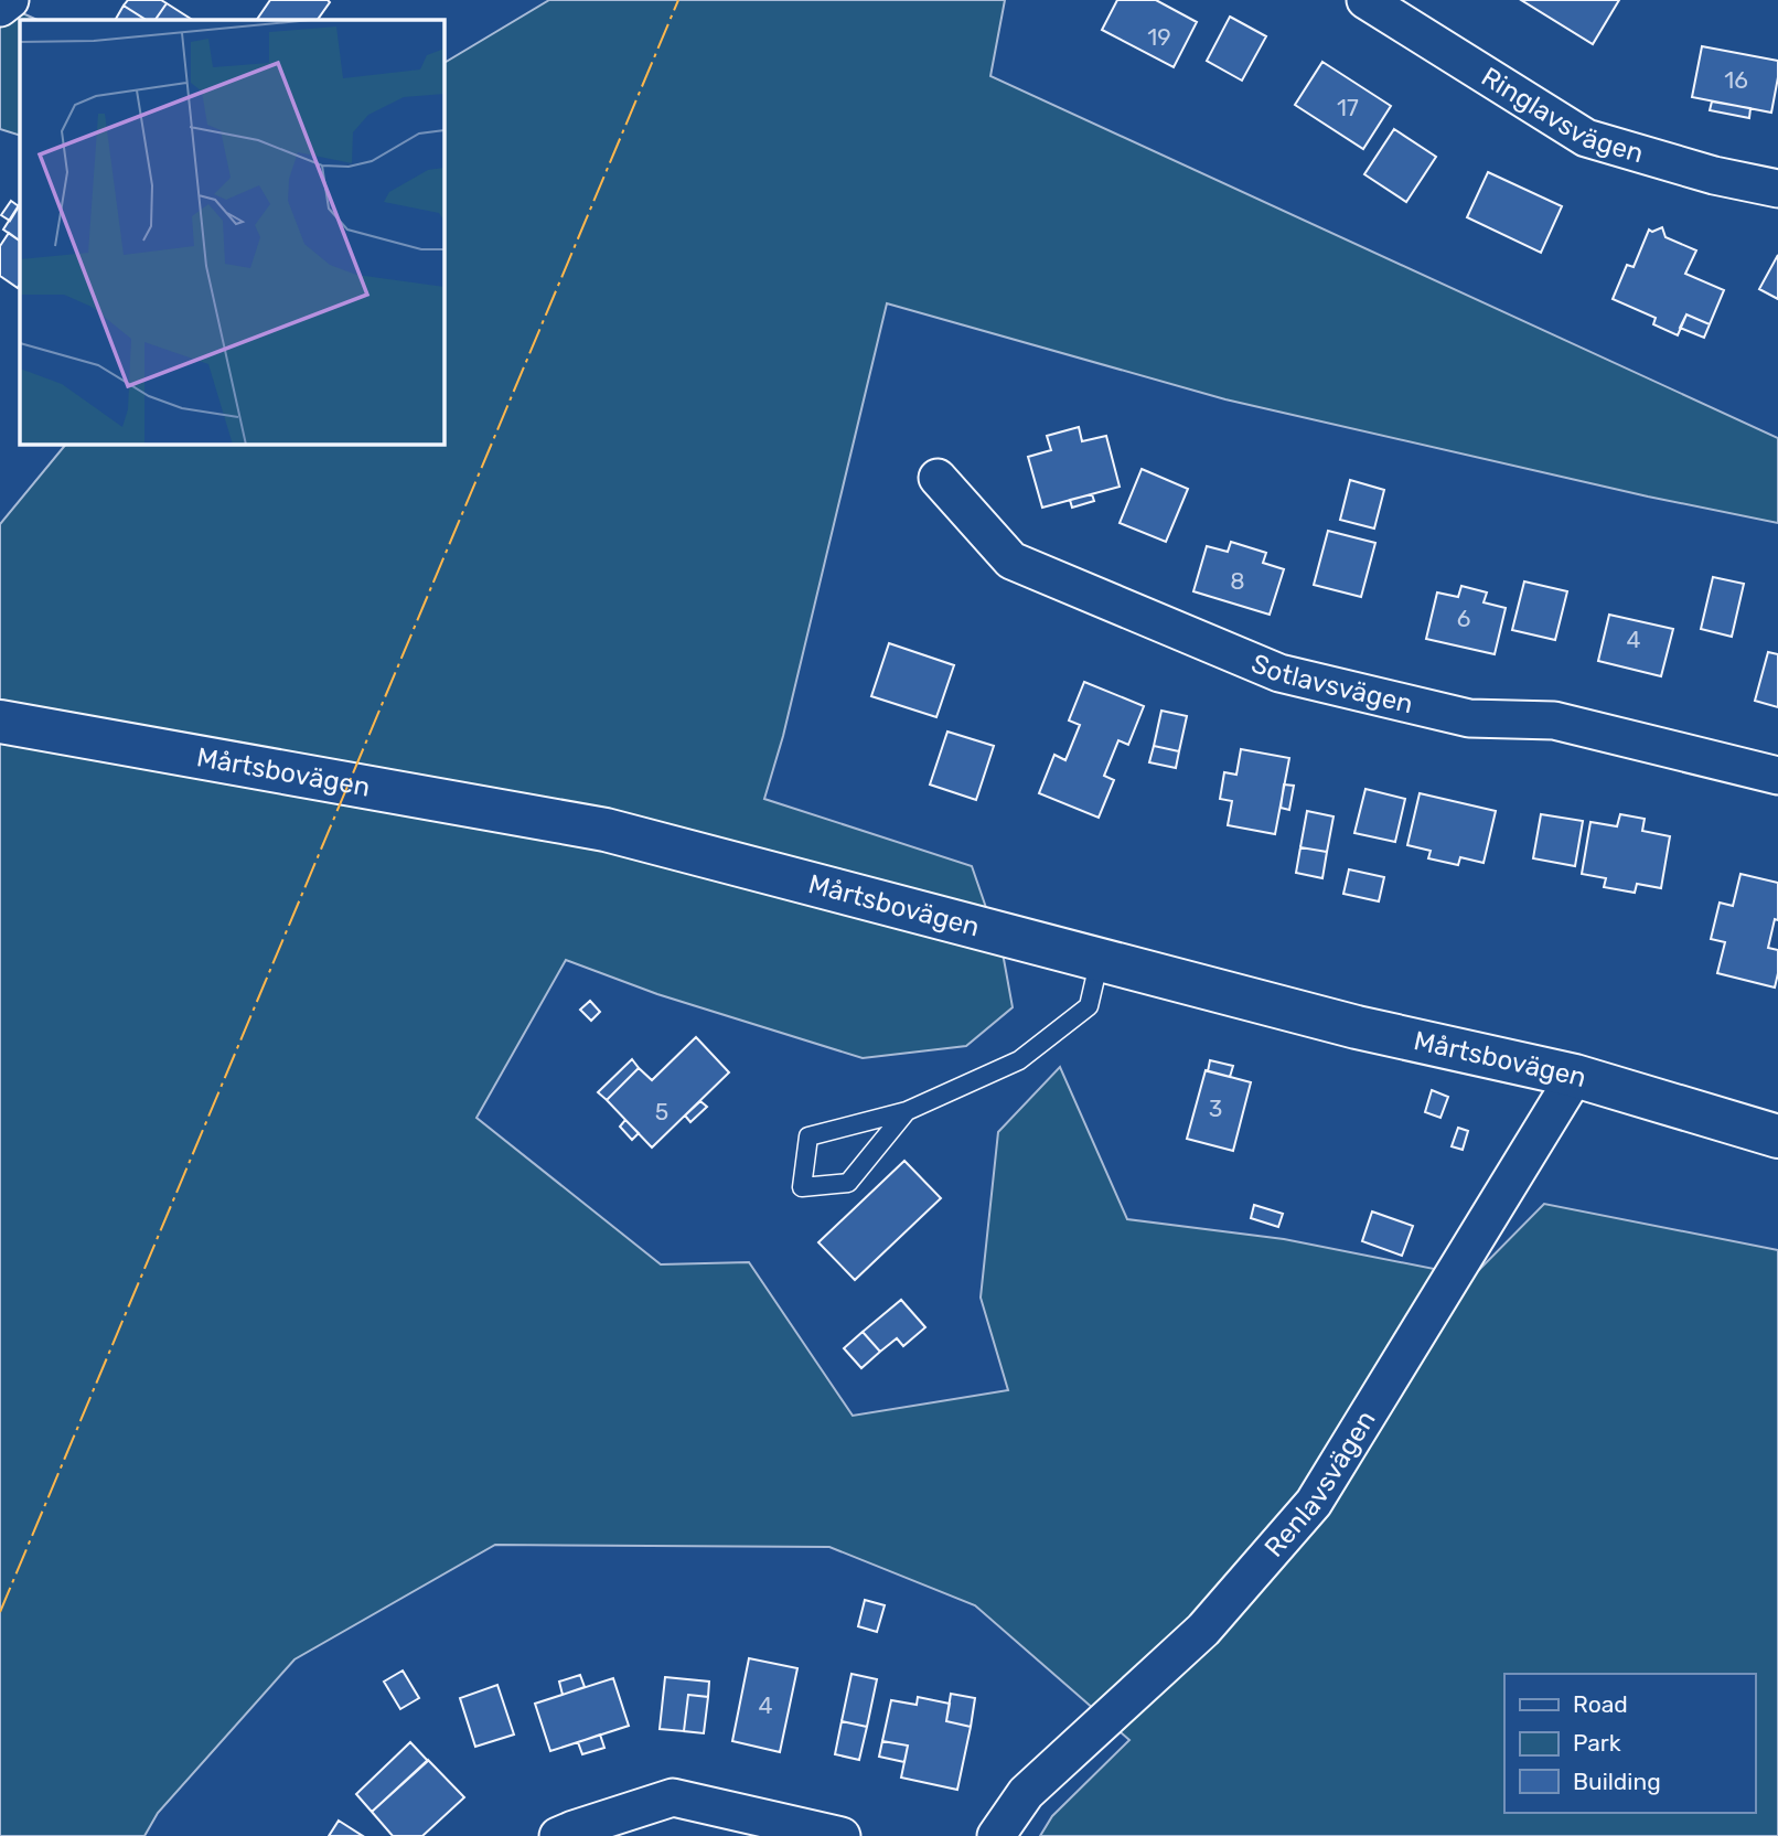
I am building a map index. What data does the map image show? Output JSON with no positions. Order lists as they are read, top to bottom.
{
  "streets": {
    "street": [
      "Ringlavsvägen",
      "Sotlavsvägen",
      "Mårtsbovägen",
      "Renlavsvägen"
    ]
  },
  "crossings": [
    ["Mårtsbovägen", "Renlavsvägen"]
  ],
  "house_numbers": [
    "19",
    "16",
    "17",
    "8",
    "6",
    "4",
    "3",
    "5",
    "4"
  ],
  "legend": ["Road", "Park", "Building"]
}
